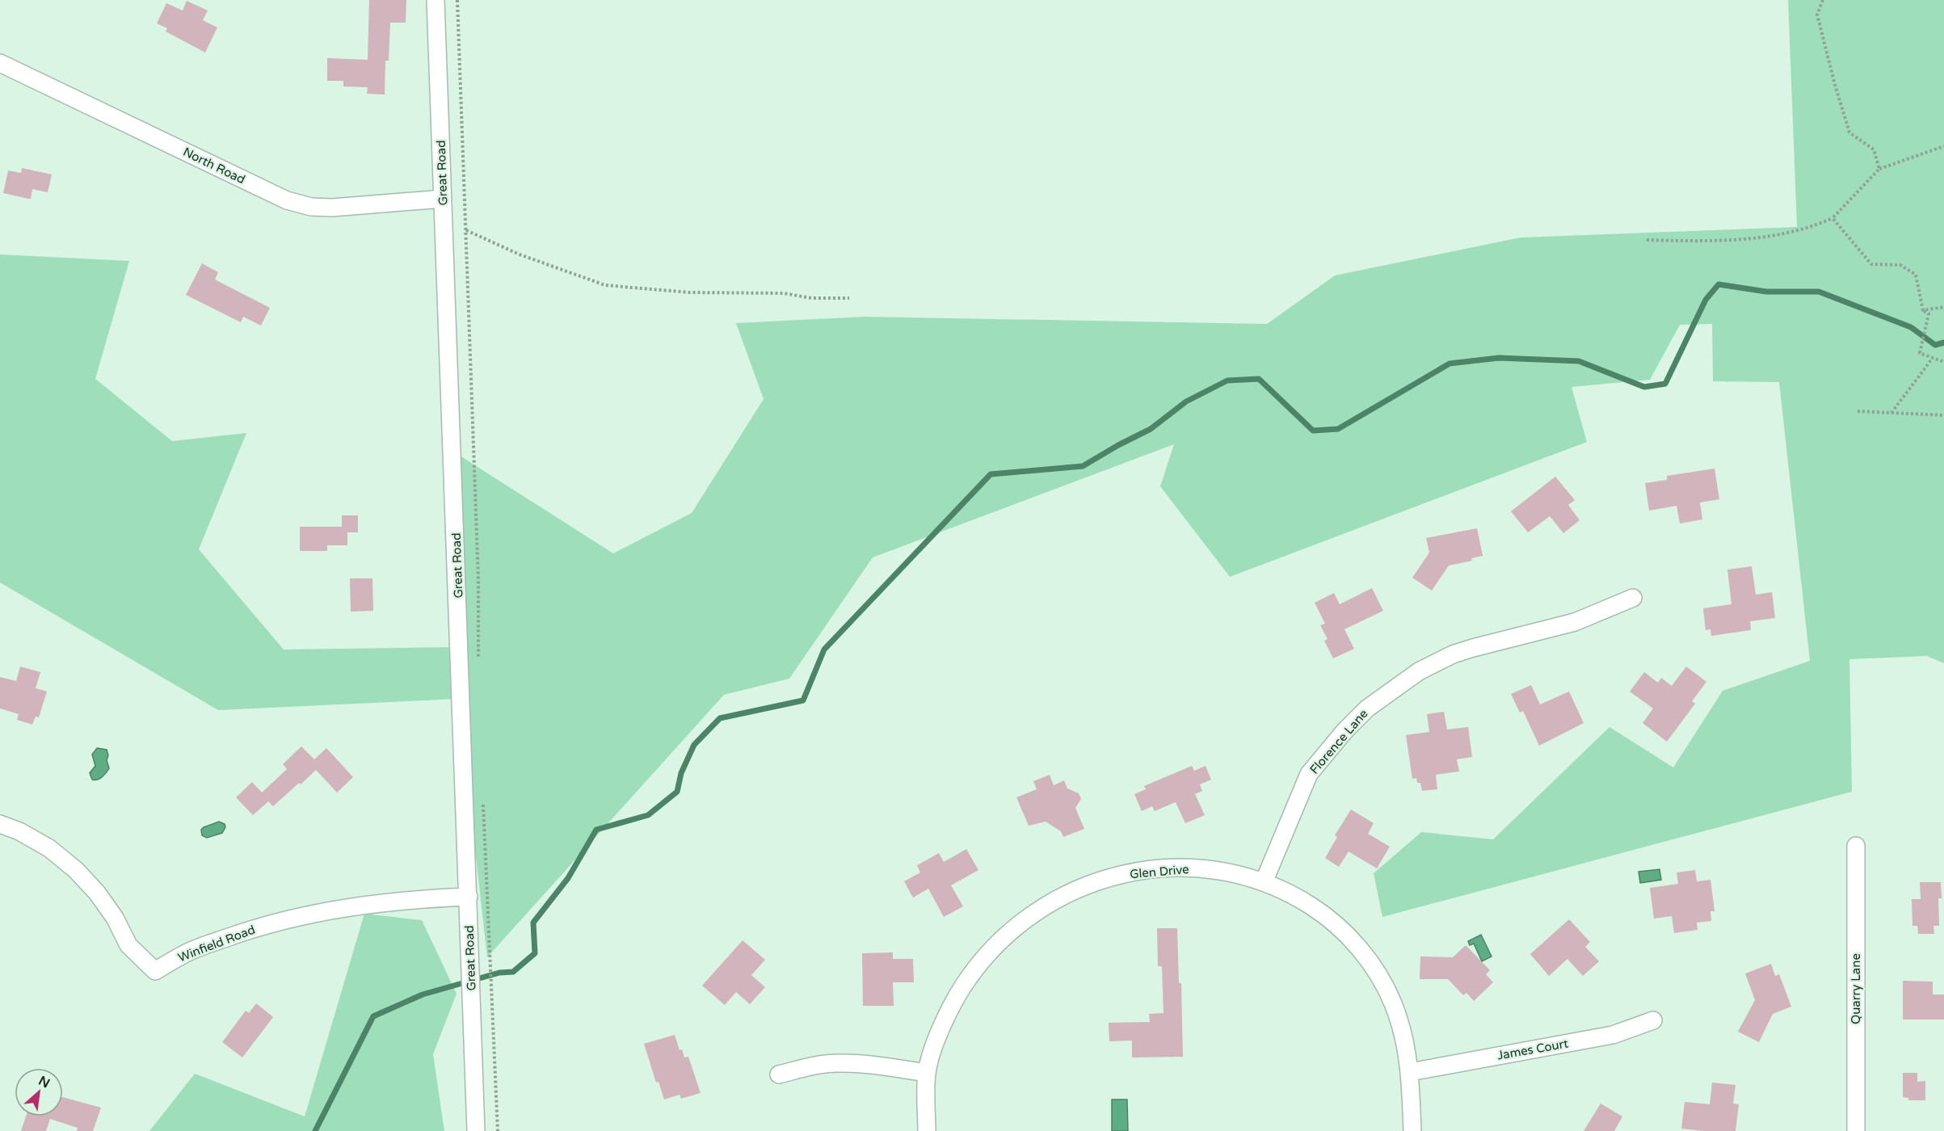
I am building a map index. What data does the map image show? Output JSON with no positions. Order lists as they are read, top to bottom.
{
  "streets": {
    "street": [
      "North Road",
      "Great Road",
      "Florence Lane",
      "Glen Drive",
      "Winfield Road",
      "Quarry Lane",
      "James Court"
    ]
  },
  "crossings": [
    ["North Road", "Great Road"],
    ["Great Road", "Winfield Road"],
    ["Florence Lane", "Glen Drive"],
    ["Glen Drive", "James Court"]
  ],
  "north": "top right"
}
